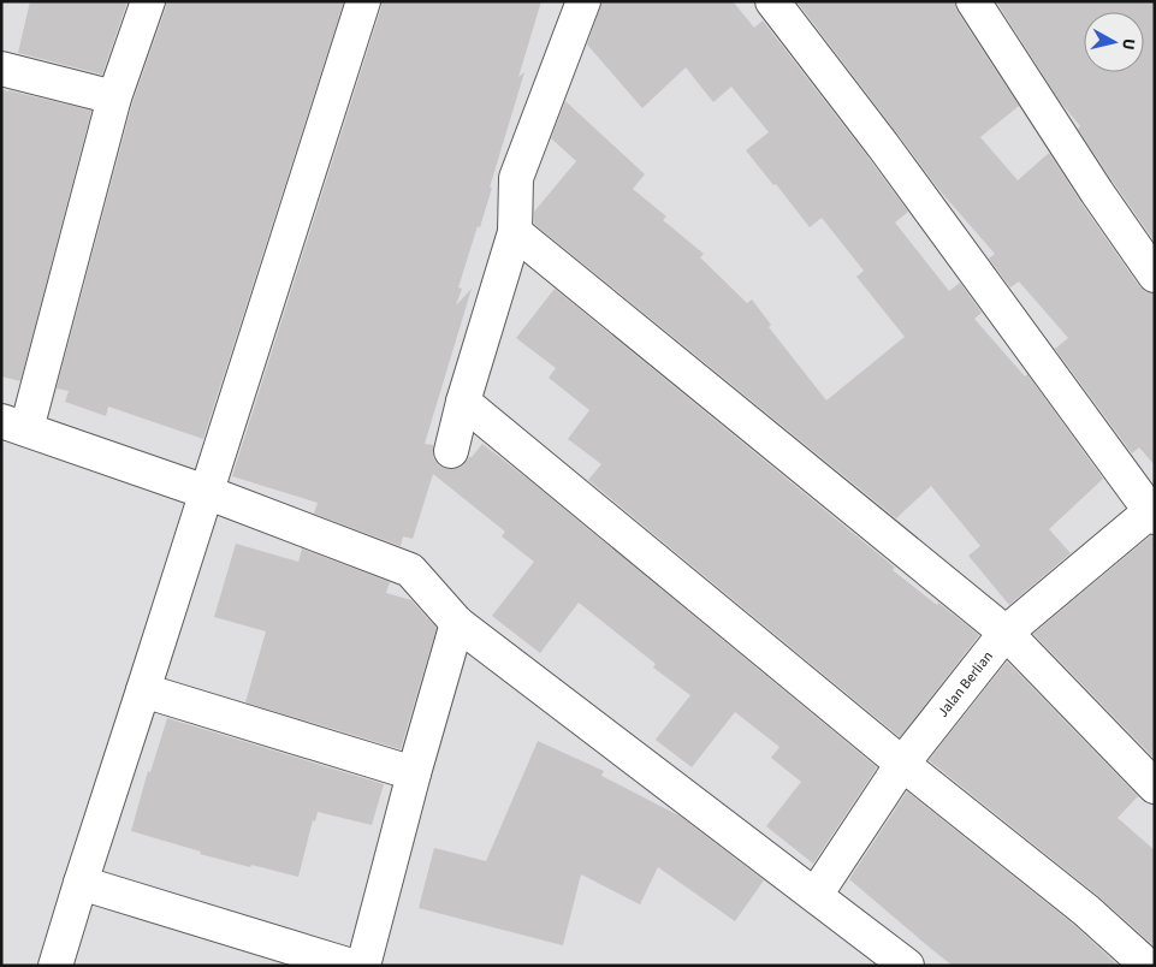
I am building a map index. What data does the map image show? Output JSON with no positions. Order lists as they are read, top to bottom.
{
  "streets": {
    "street": ["Jalan Berlian"]
  },
  "north": "right"
}
